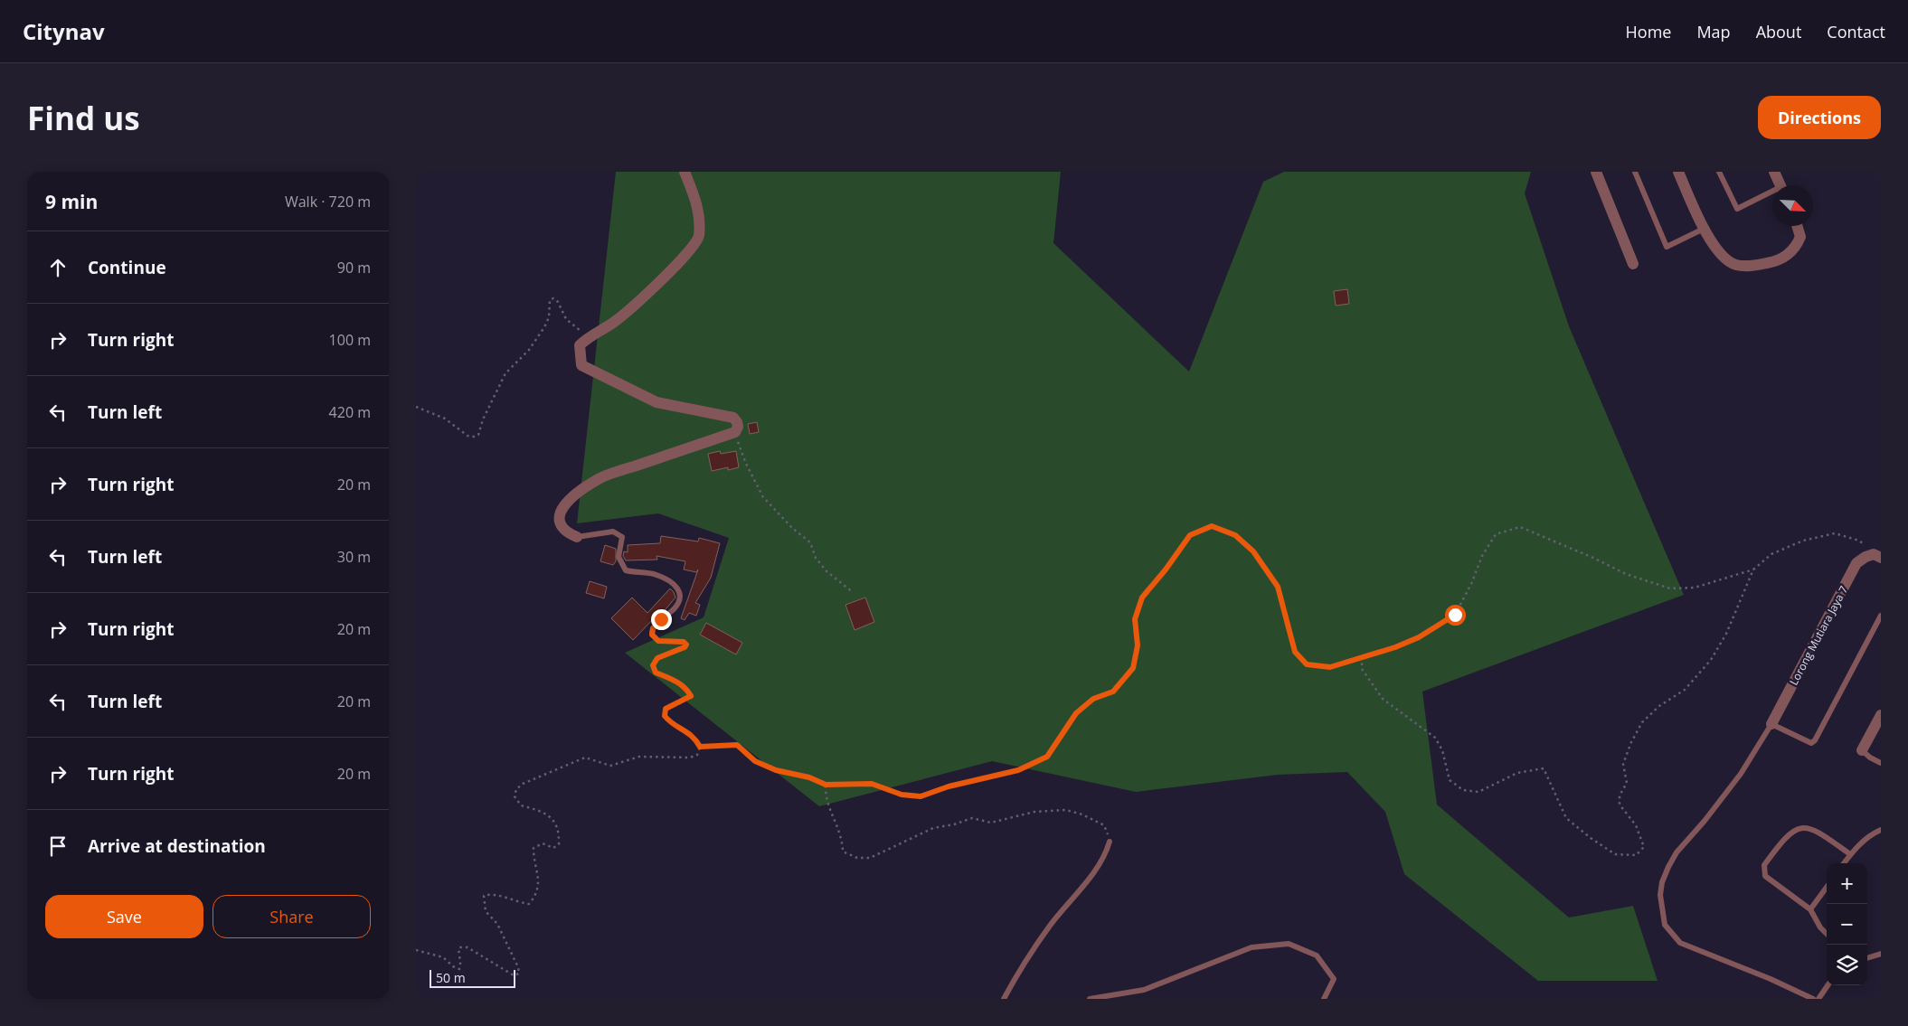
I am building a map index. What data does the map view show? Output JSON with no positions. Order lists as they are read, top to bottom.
{
  "streets": {
    "street": ["Lorong Mutiara Jaya 7"]
  },
  "scale_bar": "50 m",
  "north": "bottom right",
  "page": {
    "header": "Citynav",
    "nav": [
      "Home",
      "Map",
      "About",
      "Contact"
    ],
    "buttons": [
      "Directions",
      ["Save", "Share"]
    ],
    "title": "Find us",
    "heading": ["9 min", "Walk · 720 m"],
    "list": [
      ["Continue", "90 m"],
      ["Turn right", "100 m"],
      ["Turn left", "420 m"],
      ["Turn right", "20 m"],
      ["Turn left", "30 m"],
      ["Turn right", "20 m"],
      ["Turn left", "20 m"],
      ["Turn right", "20 m"],
      "Arrive at destination"
    ],
    "map_buttons": ["+", "−"],
    "scale": "50 m"
  }
}
